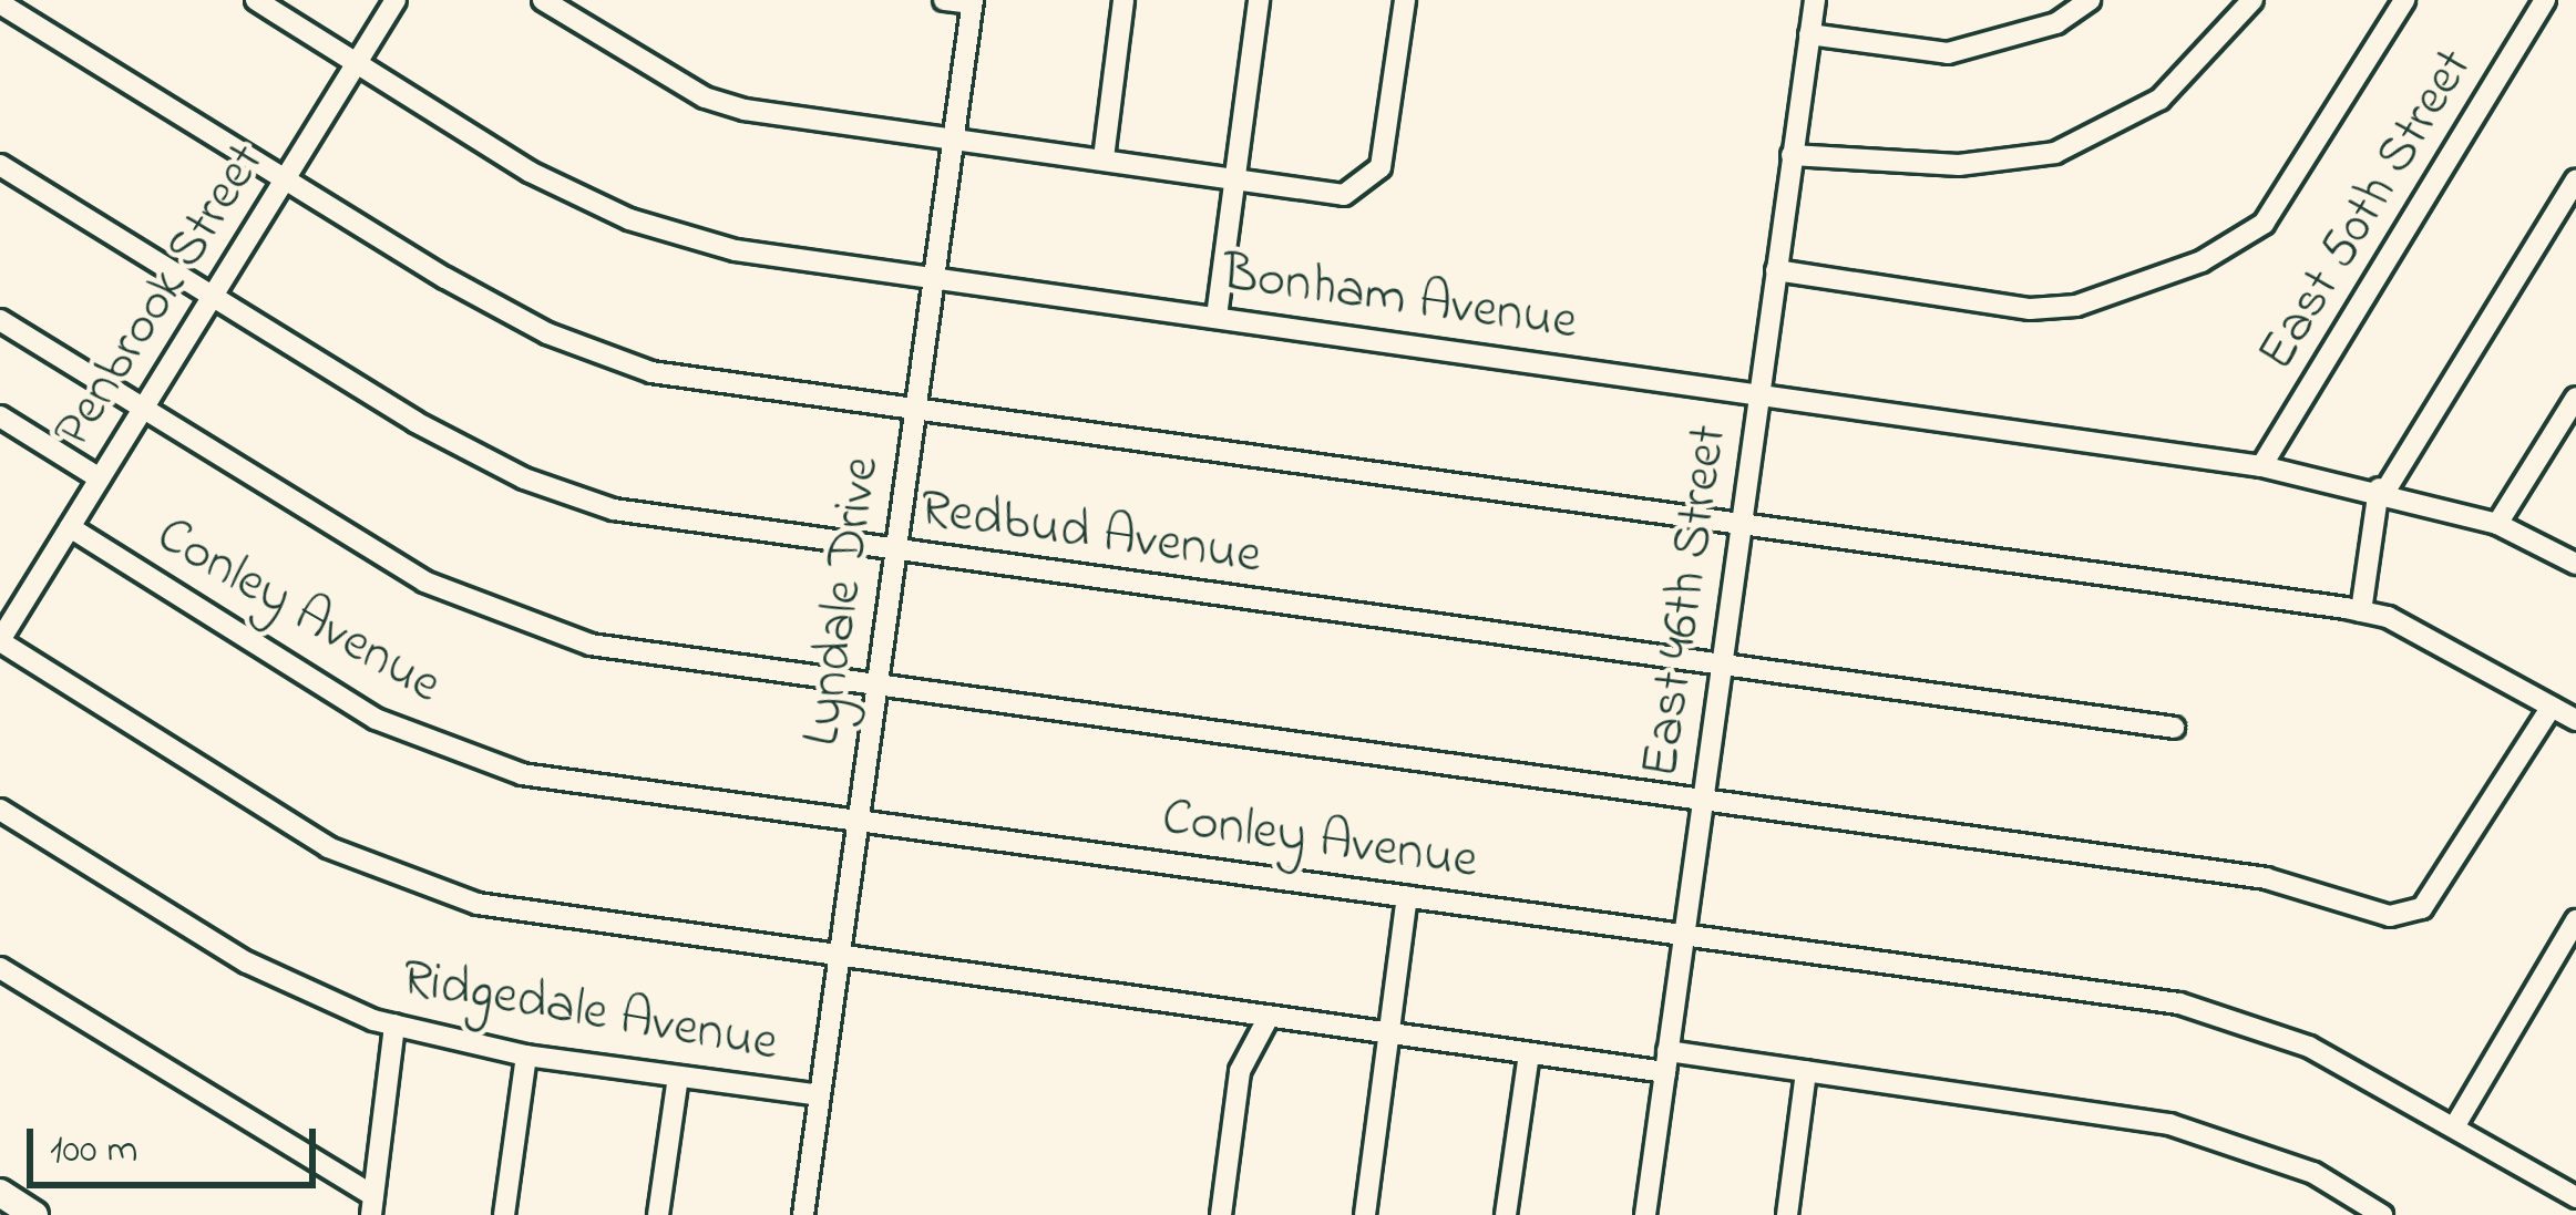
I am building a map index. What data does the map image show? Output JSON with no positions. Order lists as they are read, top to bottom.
{
  "streets": {
    "street": [
      "East 50th Street",
      "Penbrook Street",
      "Bonham Avenue",
      "Redbud Avenue",
      "Lyndale Drive",
      "East 46th Street",
      "Conley Avenue",
      "Ridgedale Avenue"
    ]
  },
  "crossings": [
    ["East 50th Street", "Bonham Avenue"],
    ["Penbrook Street", "Bonham Avenue"],
    ["Penbrook Street", "Redbud Avenue"],
    ["Penbrook Street", "Conley Avenue"],
    ["Bonham Avenue", "Lyndale Drive"],
    ["Bonham Avenue", "East 46th Street"],
    ["Redbud Avenue", "Lyndale Drive"],
    ["Redbud Avenue", "East 46th Street"],
    ["Lyndale Drive", "Conley Avenue"],
    ["Lyndale Drive", "Ridgedale Avenue"],
    ["East 46th Street", "Conley Avenue"]
  ],
  "scale_bar": "100 m"
}
